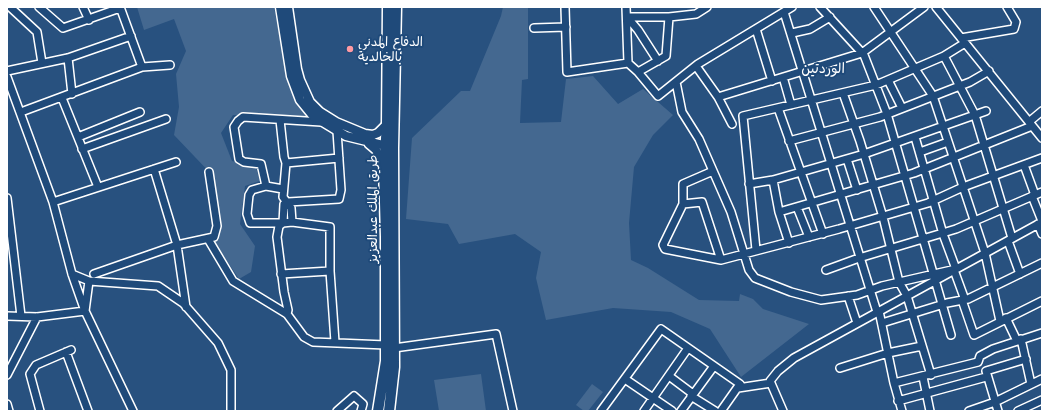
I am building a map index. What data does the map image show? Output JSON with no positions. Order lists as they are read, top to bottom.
{
  "streets": {
    "highway": ["طريق الملك عبدالعزيز"]
  },
  "districts": ["الوردتين"],
  "places": ["الدفاع المدني بالخالدية"]
}
